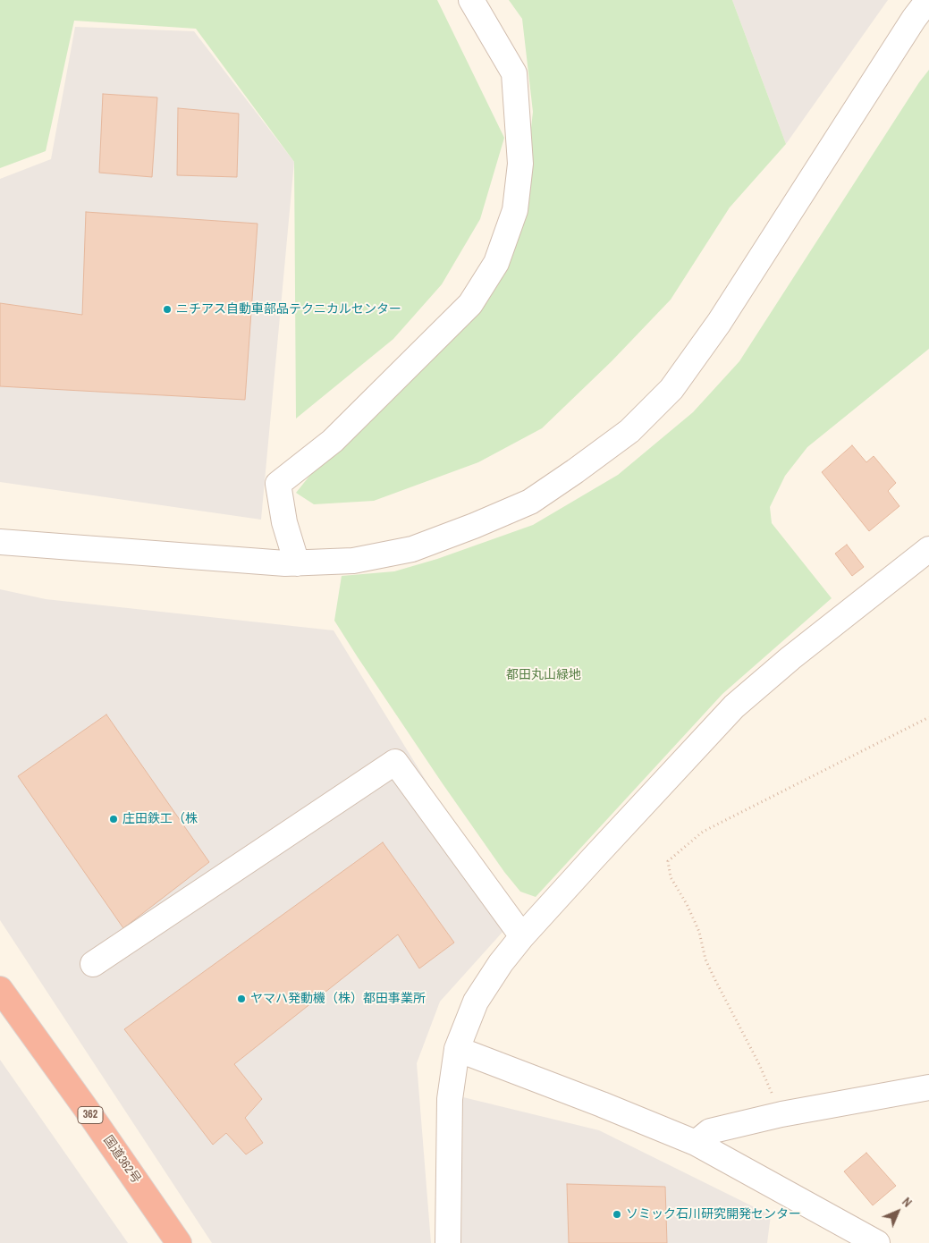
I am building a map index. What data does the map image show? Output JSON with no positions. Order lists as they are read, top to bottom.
{
  "streets": {
    "highway": ["362", "国道362号"]
  },
  "parks": ["都田丸山緑地"],
  "places": [
    "ニチアス自動車部品テクニカルセンター",
    "庄田鉄工（株",
    "ヤマハ発動機（株）都田事業所",
    "ソミック石川研究開発センター"
  ],
  "north": "top right"
}
